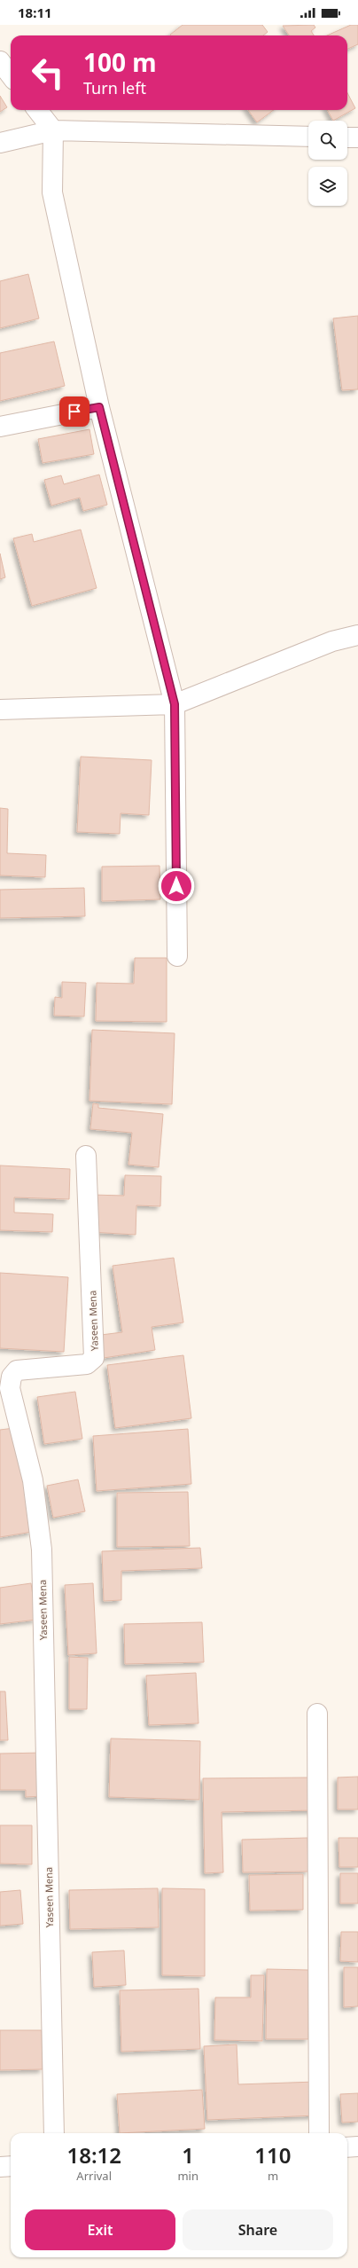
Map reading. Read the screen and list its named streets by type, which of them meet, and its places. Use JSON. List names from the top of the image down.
{
  "streets": {
    "street": ["Yaseen Mena"]
  },
  "page": {
    "status": "18:11",
    "turn": ["100 m", "Turn left"],
    "eta": [
      "18:12",
      "Arrival",
      "1",
      "min",
      "110",
      "m"
    ],
    "buttons": ["Exit", "Share"]
  }
}
